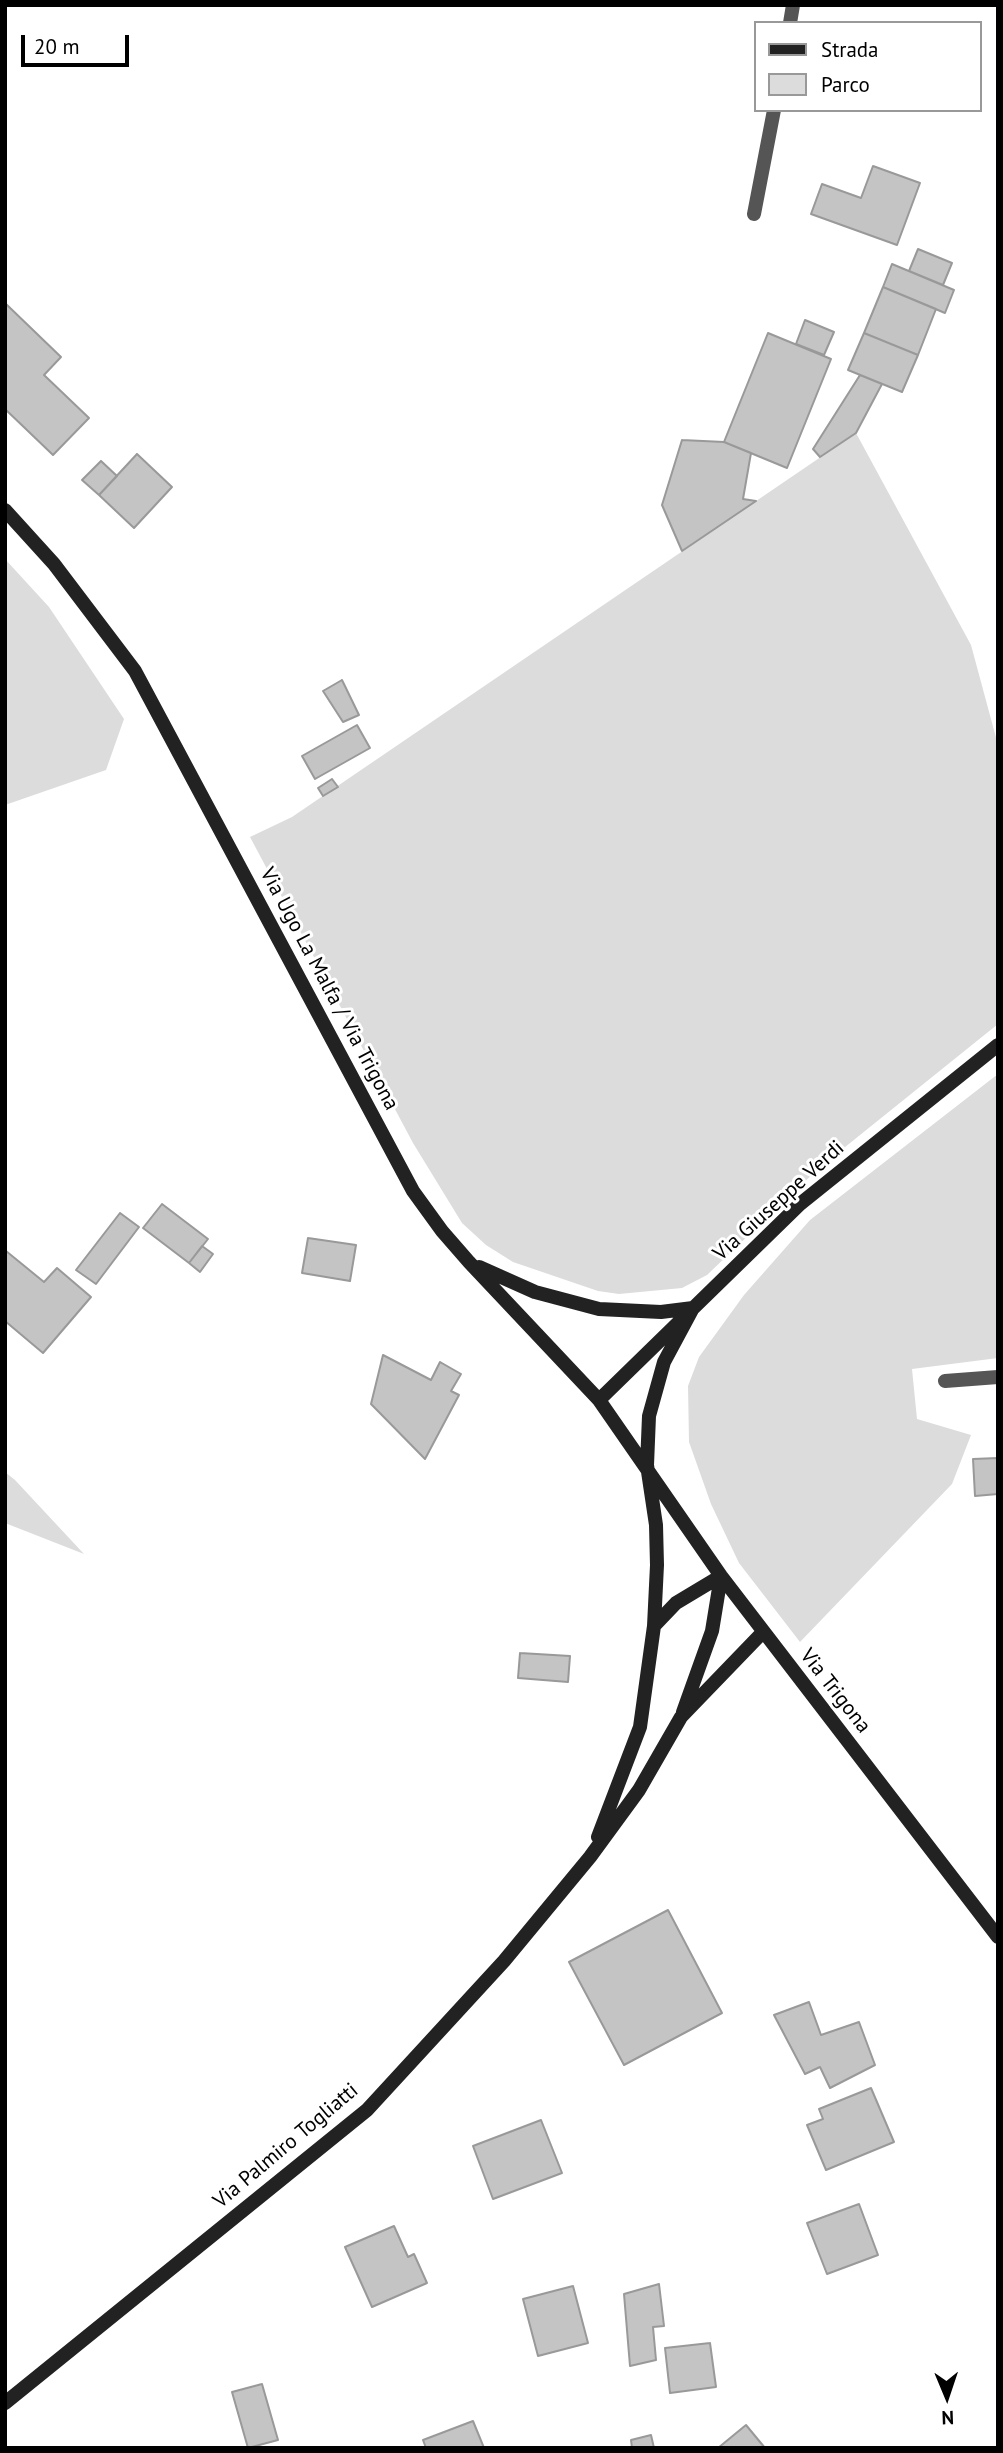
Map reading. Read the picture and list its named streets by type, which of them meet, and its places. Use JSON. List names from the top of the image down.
{
  "streets": {
    "street": [
      "Via Ugo La Malfa / Via Trigona",
      "Via Giuseppe Verdi",
      "Via Trigona",
      "Via Palmiro Togliatti"
    ]
  },
  "crossings": [
    ["Via Ugo La Malfa / Via Trigona", "Via Giuseppe Verdi"],
    ["Via Ugo La Malfa / Via Trigona", "Via Trigona"]
  ],
  "legend": ["Strada", "Parco"],
  "scale_bar": "20 m",
  "north": "bottom"
}
